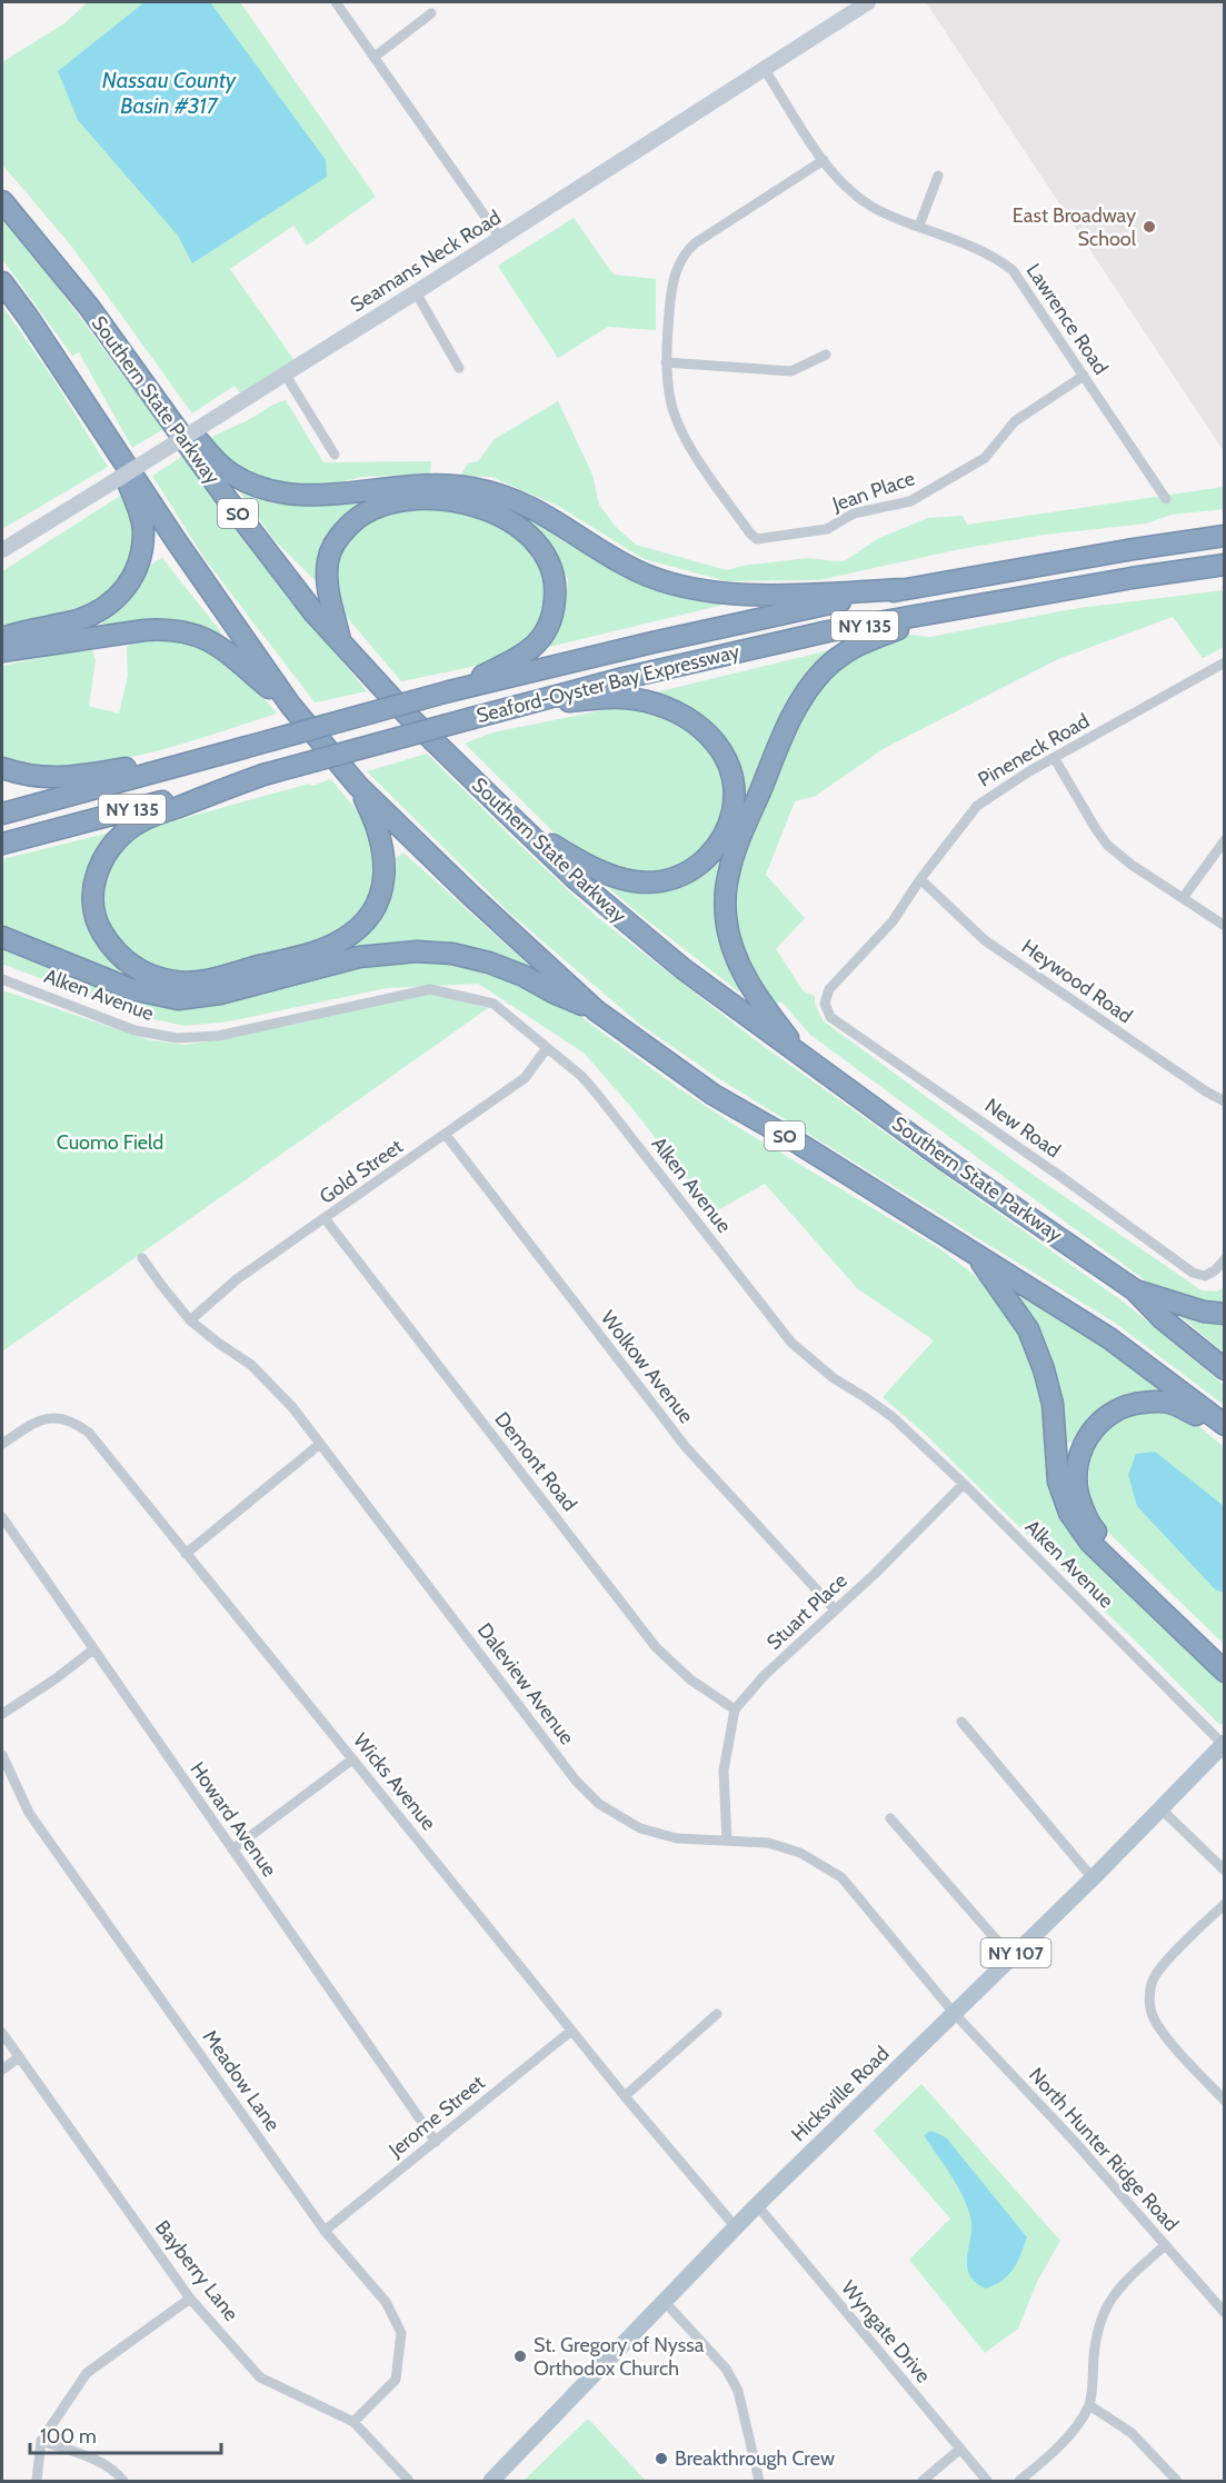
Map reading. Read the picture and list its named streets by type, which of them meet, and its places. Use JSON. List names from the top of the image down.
{
  "streets": {
    "highway": [
      "Southern State Parkway",
      "SO",
      "NY 135",
      "Seaford-Oyster Bay Expressway"
    ],
    "main road": ["Seamans Neck Road", "NY 107", "Hicksville Road"],
    "street": [
      "Lawrence Road",
      "Jean Place",
      "Pineneck Road",
      "Heywood Road",
      "Alken Avenue",
      "New Road",
      "Gold Street",
      "Wolkow Avenue",
      "Demont Road",
      "Stuart Place",
      "Daleview Avenue",
      "Wicks Avenue",
      "Howard Avenue",
      "Meadow Lane",
      "Jerome Street",
      "North Hunter Ridge Road",
      "Bayberry Lane",
      "Wyngate Drive"
    ]
  },
  "crossings": [
    ["Seamans Neck Road", "Lawrence Road"],
    ["Lawrence Road", "Jean Place"],
    ["Pineneck Road", "Heywood Road"],
    ["Pineneck Road", "New Road"],
    ["Alken Avenue", "Gold Street"],
    ["Alken Avenue", "Stuart Place"],
    ["Alken Avenue", "Hicksville Road"],
    ["Gold Street", "Wolkow Avenue"],
    ["Gold Street", "Demont Road"],
    ["Gold Street", "Daleview Avenue"],
    ["Wolkow Avenue", "Stuart Place"],
    ["Demont Road", "Stuart Place"],
    ["Stuart Place", "Daleview Avenue"],
    ["Daleview Avenue", "Hicksville Road"],
    ["Daleview Avenue", "North Hunter Ridge Road"],
    ["Wicks Avenue", "Hicksville Road"],
    ["Wicks Avenue", "Jerome Street"],
    ["Howard Avenue", "Jerome Street"],
    ["Meadow Lane", "Jerome Street"],
    ["Meadow Lane", "Bayberry Lane"],
    ["Hicksville Road", "North Hunter Ridge Road"],
    ["Hicksville Road", "Wyngate Drive"]
  ],
  "water": ["Nassau County Basin #317"],
  "parks": ["Cuomo Field"],
  "places": ["East Broadway School", "St. Gregory of Nyssa Orthodox Church", "Breakthrough Crew"],
  "scale_bar": "100 m"
}
